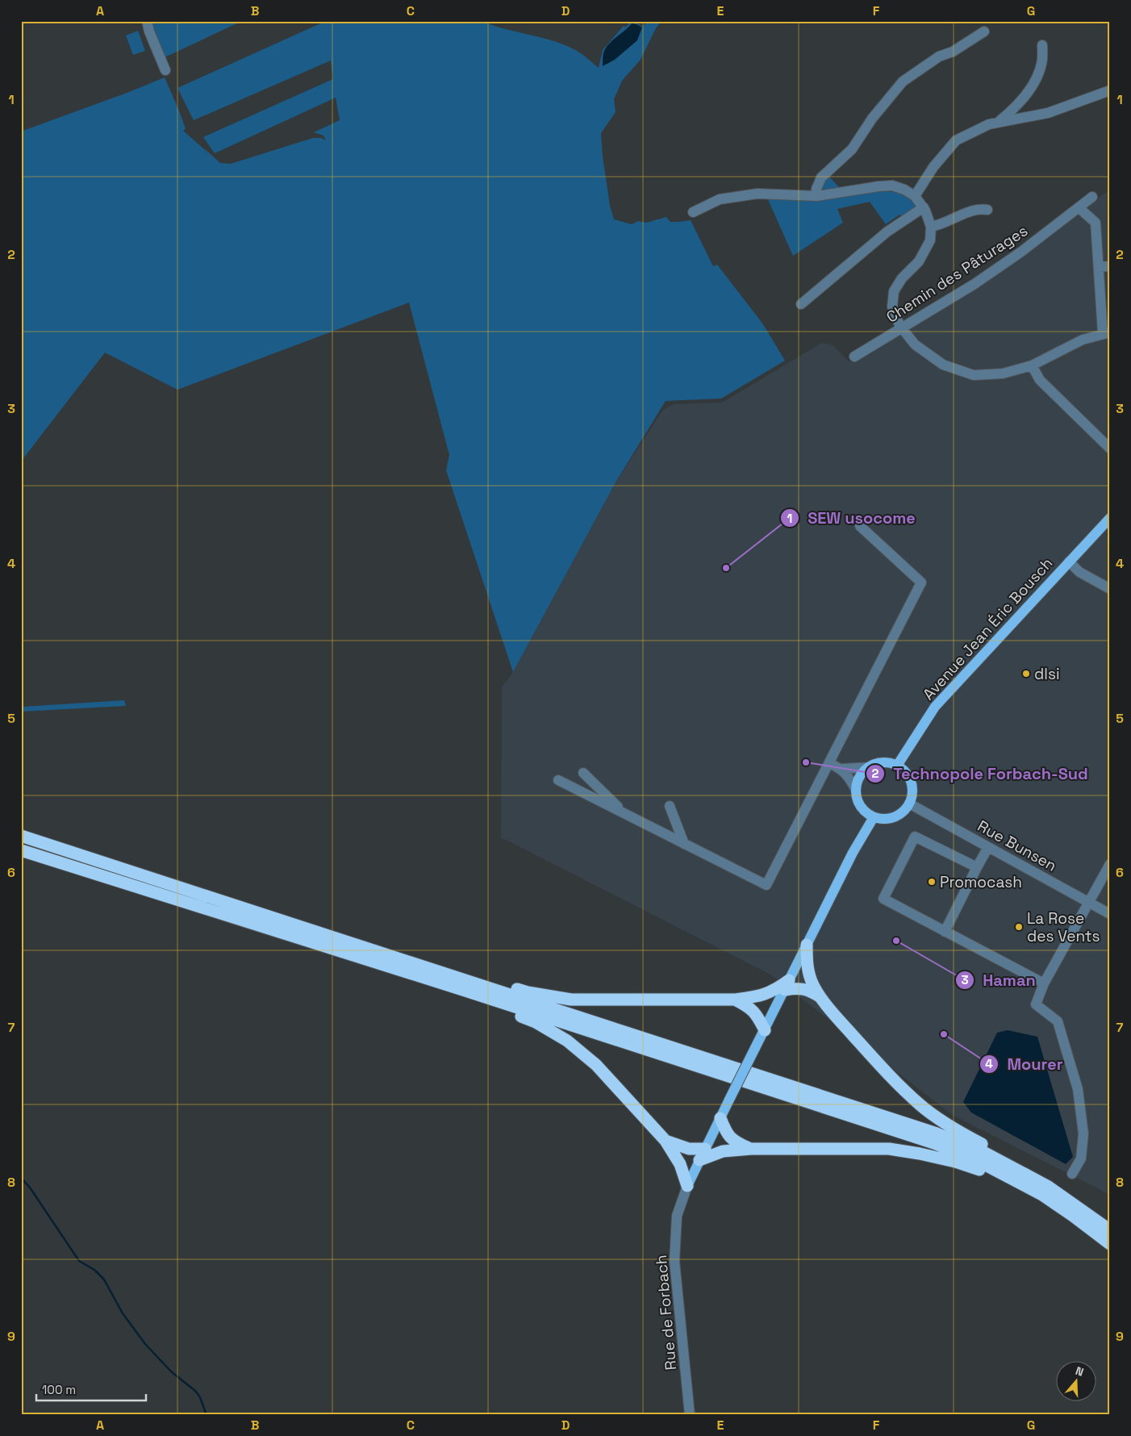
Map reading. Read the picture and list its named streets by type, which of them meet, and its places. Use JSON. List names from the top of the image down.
{
  "streets": {
    "main road": ["Avenue Jean Éric Bousch"],
    "street": ["Chemin des Pâturages", "Rue Bunsen", "Rue de Forbach"]
  },
  "crossings": [
    ["Avenue Jean Éric Bousch", "Rue Bunsen"]
  ],
  "places": [
    "SEW usocome",
    "dlsi",
    "Technopole Forbach-Sud",
    "Promocash",
    "La Rose des Vents",
    "Haman",
    "Mourer"
  ],
  "scale_bar": "100 m",
  "north": "top",
  "grid": {
    "columns": [
      "A",
      "B",
      "C",
      "D",
      "E",
      "F",
      "G"
    ],
    "rows": [
      "1",
      "2",
      "3",
      "4",
      "5",
      "6",
      "7",
      "8",
      "9"
    ]
  }
}
